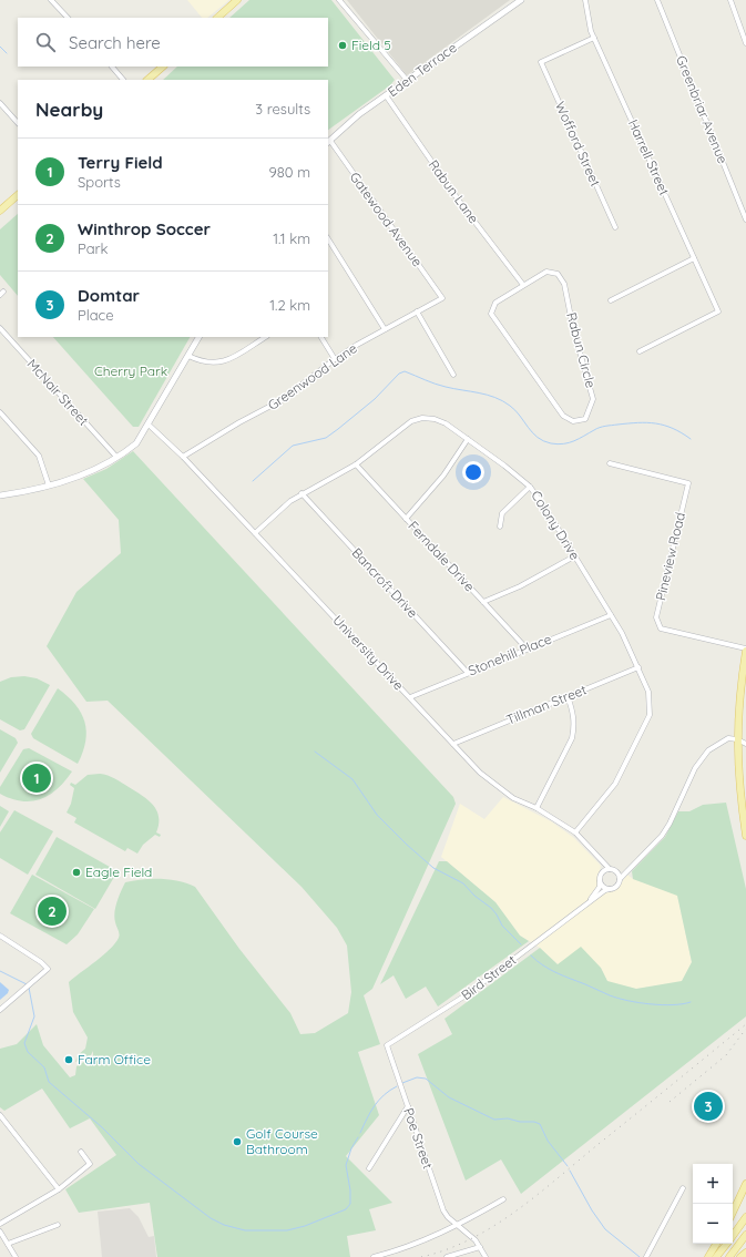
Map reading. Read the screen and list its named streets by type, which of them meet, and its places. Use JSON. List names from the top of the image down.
{
  "streets": {
    "street": [
      "Eden Terrace",
      "Greenbriar Avenue",
      "Wofford Street",
      "Harrell Street",
      "Rabun Lane",
      "Gatewood Avenue",
      "Rabun Circle",
      "Greenwood Lane",
      "McNair Street",
      "Colony Drive",
      "Ferndale Drive",
      "Pineview Road",
      "Bancroft Drive",
      "University Drive",
      "Stonehill Place",
      "Tillman Street",
      "Bird Street",
      "Poe Street"
    ]
  },
  "crossings": [
    ["Eden Terrace", "Rabun Lane"],
    ["Eden Terrace", "Gatewood Avenue"],
    ["Wofford Street", "Harrell Street"],
    ["Rabun Lane", "Rabun Circle"],
    ["Gatewood Avenue", "Greenwood Lane"],
    ["Greenwood Lane", "University Drive"],
    ["Colony Drive", "Ferndale Drive"],
    ["Colony Drive", "Bancroft Drive"],
    ["Colony Drive", "University Drive"],
    ["Colony Drive", "Stonehill Place"],
    ["Colony Drive", "Tillman Street"],
    ["Ferndale Drive", "Stonehill Place"],
    ["Bancroft Drive", "Stonehill Place"],
    ["University Drive", "Stonehill Place"],
    ["University Drive", "Tillman Street"],
    ["University Drive", "Bird Street"],
    ["Bird Street", "Poe Street"]
  ],
  "parks": ["Cherry Park"],
  "places": [
    "Field 5",
    "Eagle Field",
    "Farm Office",
    "Golf Course Bathroom"
  ],
  "page": {
    "search": "Search here",
    "heading": ["Nearby", "3 results"],
    "list": [
      {
        "mark": "1",
        "name": "Terry Field",
        "note": "Sports",
        "value": "980 m"
      },
      {
        "mark": "2",
        "name": "Winthrop Soccer",
        "note": "Park",
        "value": "1.1 km"
      },
      {
        "mark": "3",
        "name": "Domtar",
        "note": "Place",
        "value": "1.2 km"
      }
    ],
    "pins": ["1", "2", "3"],
    "map_buttons": ["+", "−"]
  }
}
